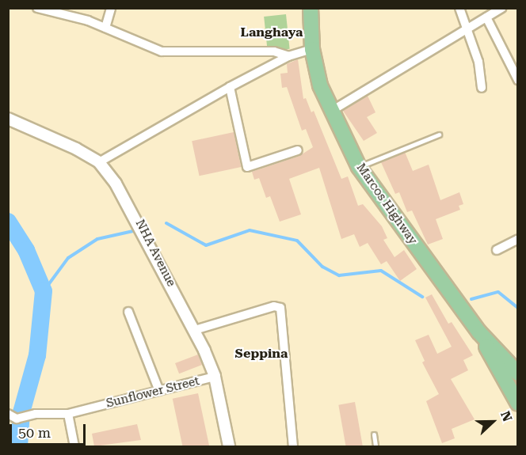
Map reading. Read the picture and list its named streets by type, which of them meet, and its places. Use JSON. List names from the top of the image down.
{
  "streets": {
    "main road": ["Marcos Highway"],
    "street": ["NHA Avenue", "Sunflower Street"]
  },
  "crossings": [
    ["NHA Avenue", "Sunflower Street"]
  ],
  "districts": ["Langhaya", "Seppina"],
  "scale_bar": "50 m",
  "north": "right"
}
